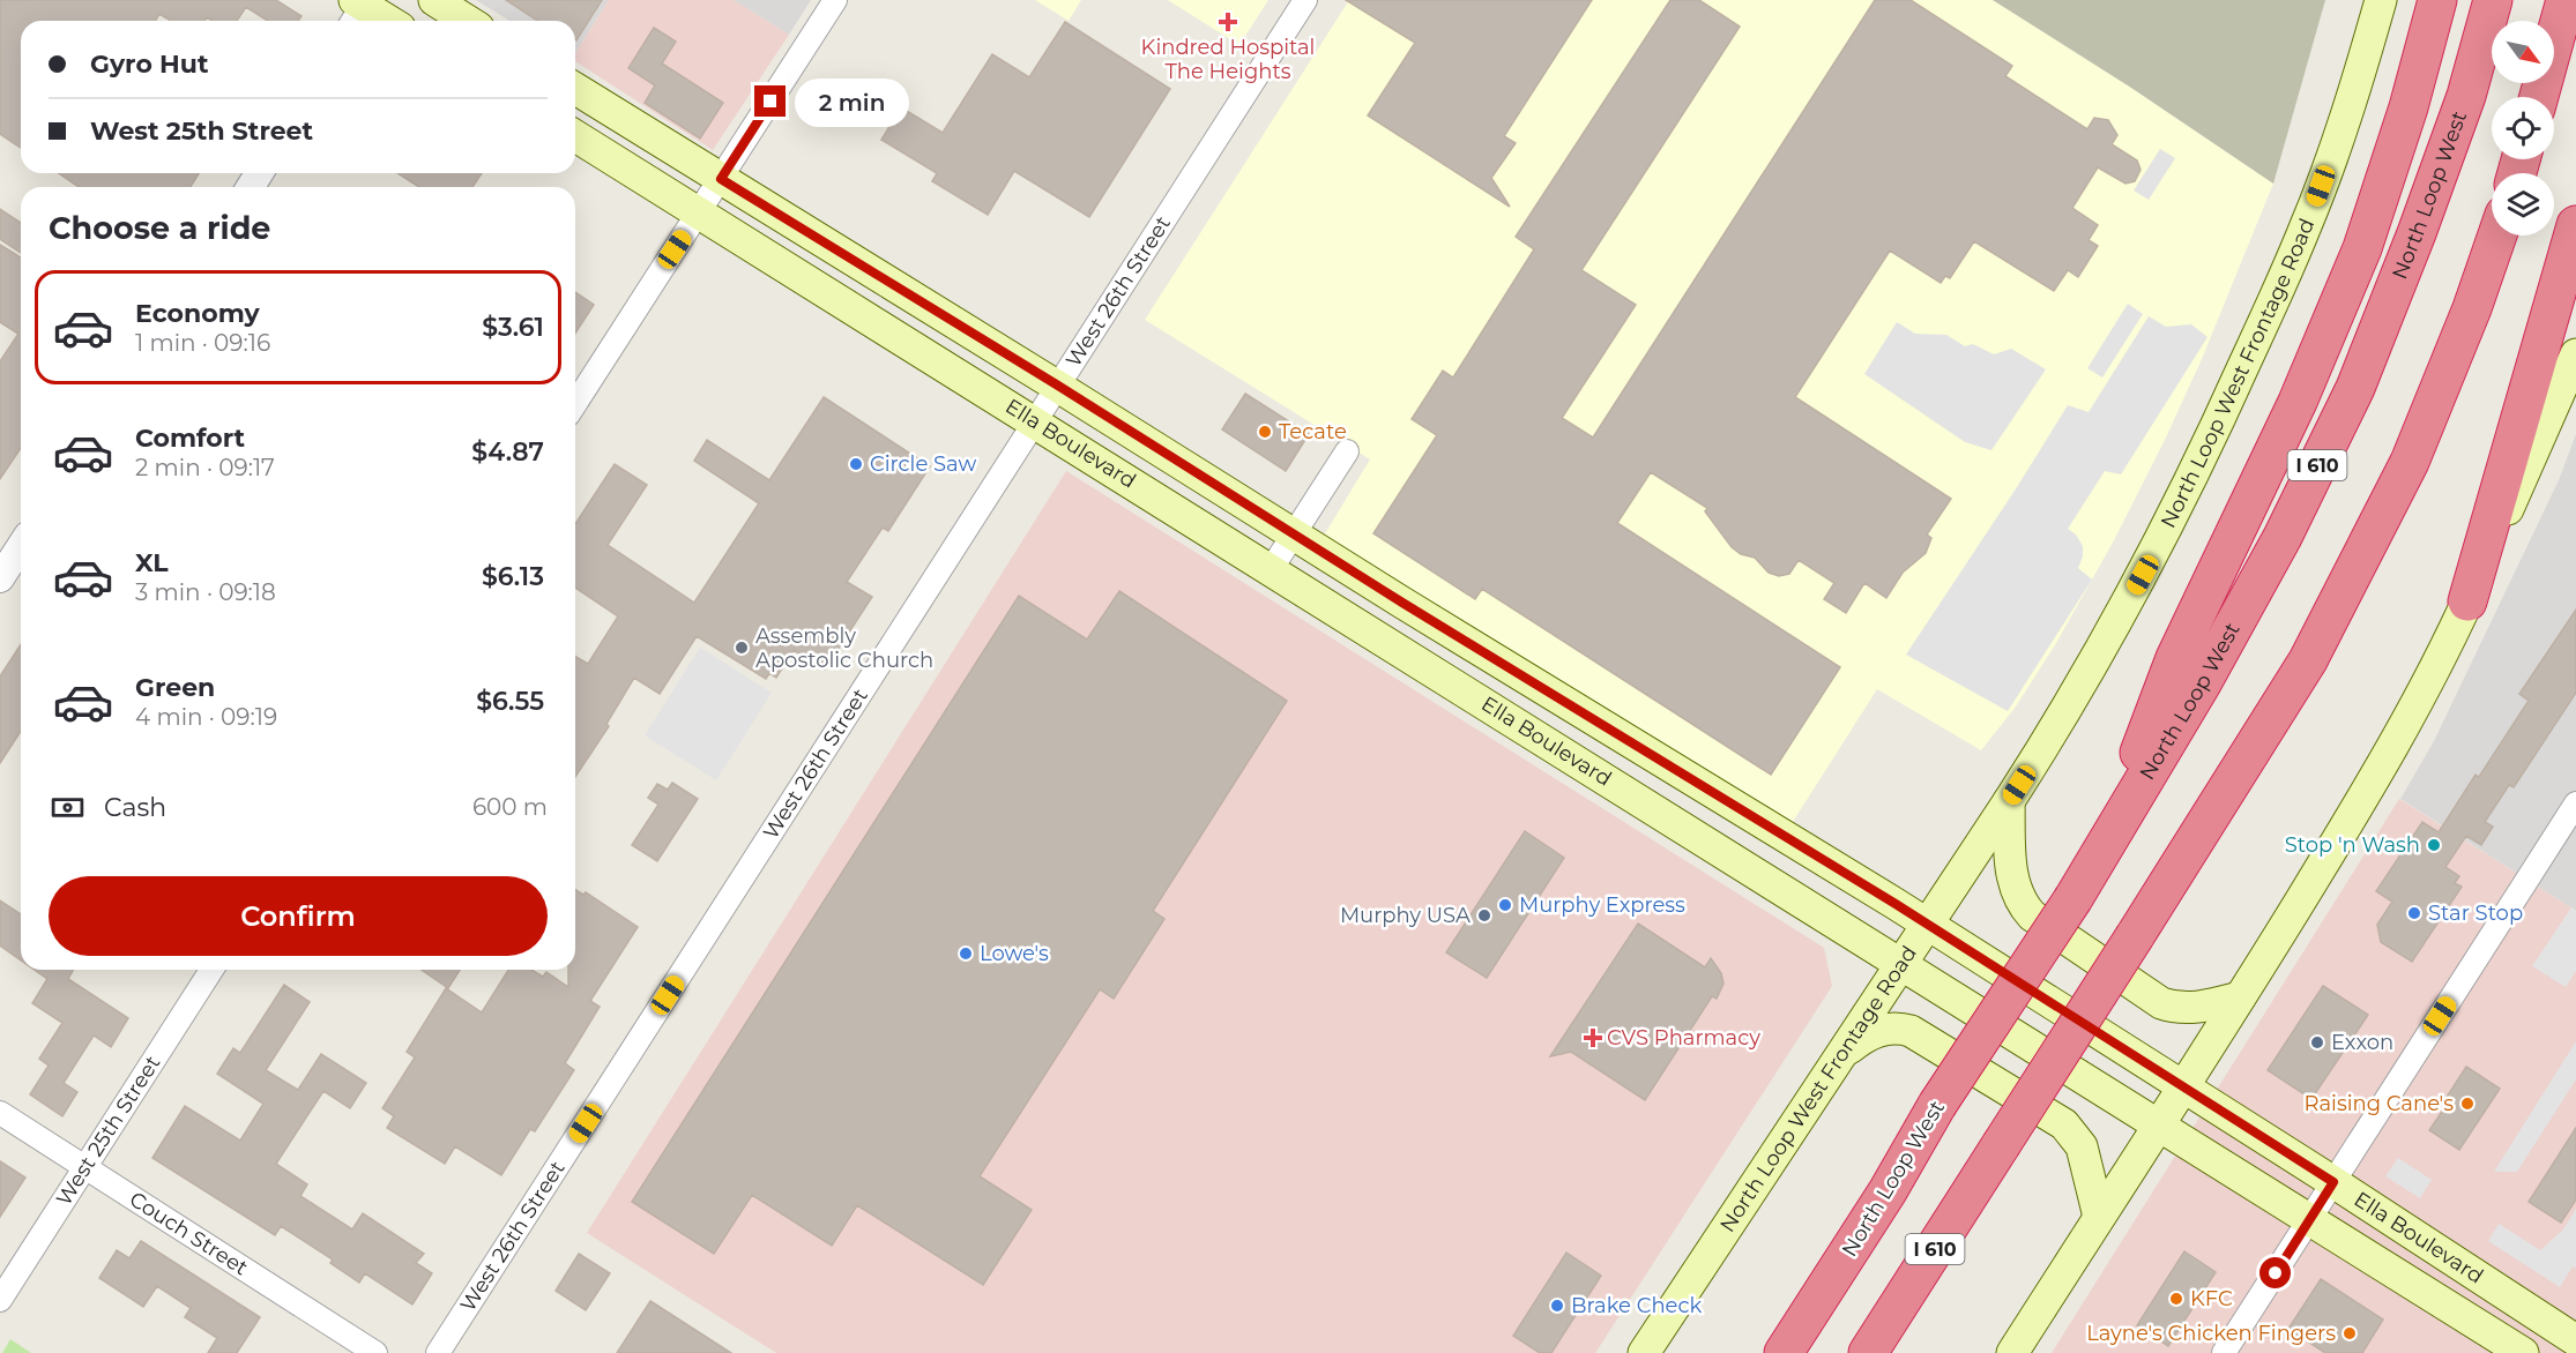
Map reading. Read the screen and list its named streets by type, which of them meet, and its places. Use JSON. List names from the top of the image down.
{
  "streets": {
    "highway": ["North Loop West", "I 610"],
    "main road": ["North Loop West Frontage Road", "Ella Boulevard"],
    "street": ["West 26th Street", "West 25th Street", "Couch Street"]
  },
  "crossings": [
    ["West 26th Street", "Ella Boulevard"],
    ["North Loop West Frontage Road", "Ella Boulevard"],
    ["West 25th Street", "Couch Street"]
  ],
  "places": {
    "health": ["Kindred Hospital The Heights", "CVS Pharmacy"],
    "other": [
      "Tecate",
      "Circle Saw",
      "Assembly Apostolic Church",
      "Stop 'n Wash",
      "Murphy Express",
      "Star Stop",
      "Murphy USA",
      "Lowe's",
      "Exxon",
      "Raising Cane's",
      "KFC",
      "Brake Check",
      "Layne's Chicken Fingers"
    ]
  },
  "north": "bottom right",
  "page": {
    "banner": ["Gyro Hut", "West 25th Street"],
    "bubble": "2 min",
    "heading": "Choose a ride",
    "list": [
      {
        "name": "Economy",
        "note": "1 min · 09:16",
        "value": "$3.61"
      },
      {
        "name": "Comfort",
        "note": "2 min · 09:17",
        "value": "$4.87"
      },
      {
        "name": "XL",
        "note": "3 min · 09:18",
        "value": "$6.13"
      },
      {
        "name": "Green",
        "note": "4 min · 09:19",
        "value": "$6.55"
      }
    ],
    "pay": ["Cash", "600 m"],
    "buttons": "Confirm"
  }
}
